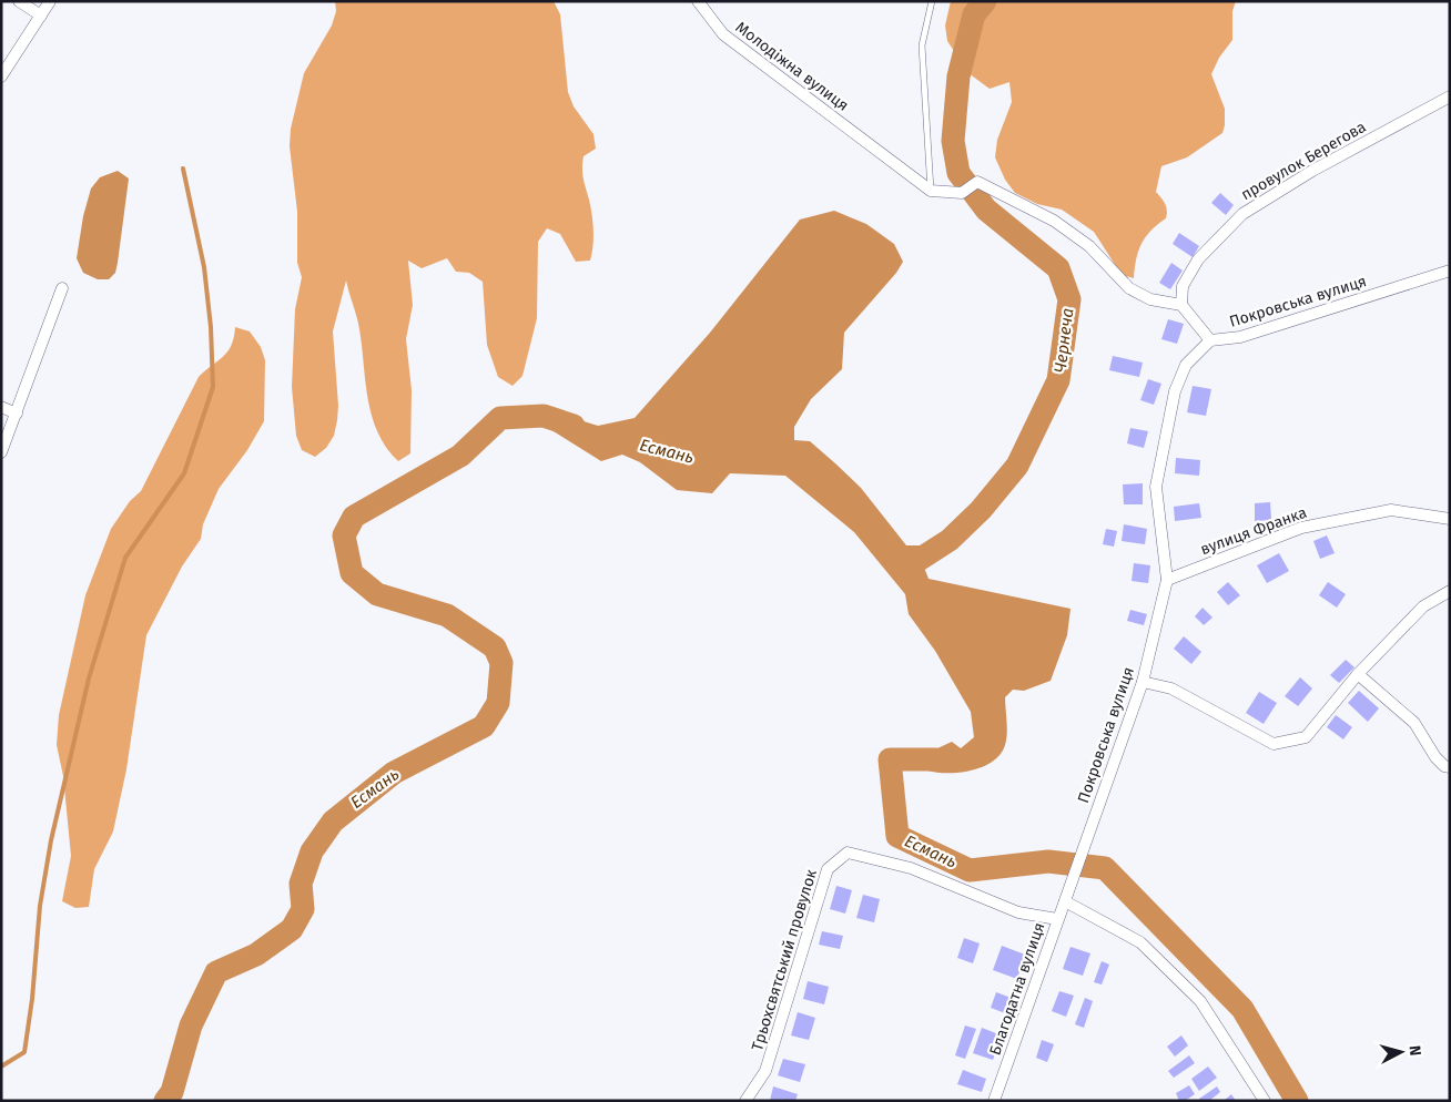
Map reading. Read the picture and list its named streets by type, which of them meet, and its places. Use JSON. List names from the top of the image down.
{
  "streets": {
    "street": [
      "Молодіжна вулиця",
      "провулок Берегова",
      "Покровська вулиця",
      "вулиця Франка",
      "Трьохсвятський провулок",
      "Благодатна вулиця"
    ]
  },
  "crossings": [
    ["Покровська вулиця", "вулиця Франка"],
    ["Покровська вулиця", "Благодатна вулиця"],
    ["Трьохсвятський провулок", "Благодатна вулиця"]
  ],
  "water": ["Чернеча", "Есмань"],
  "north": "right"
}
